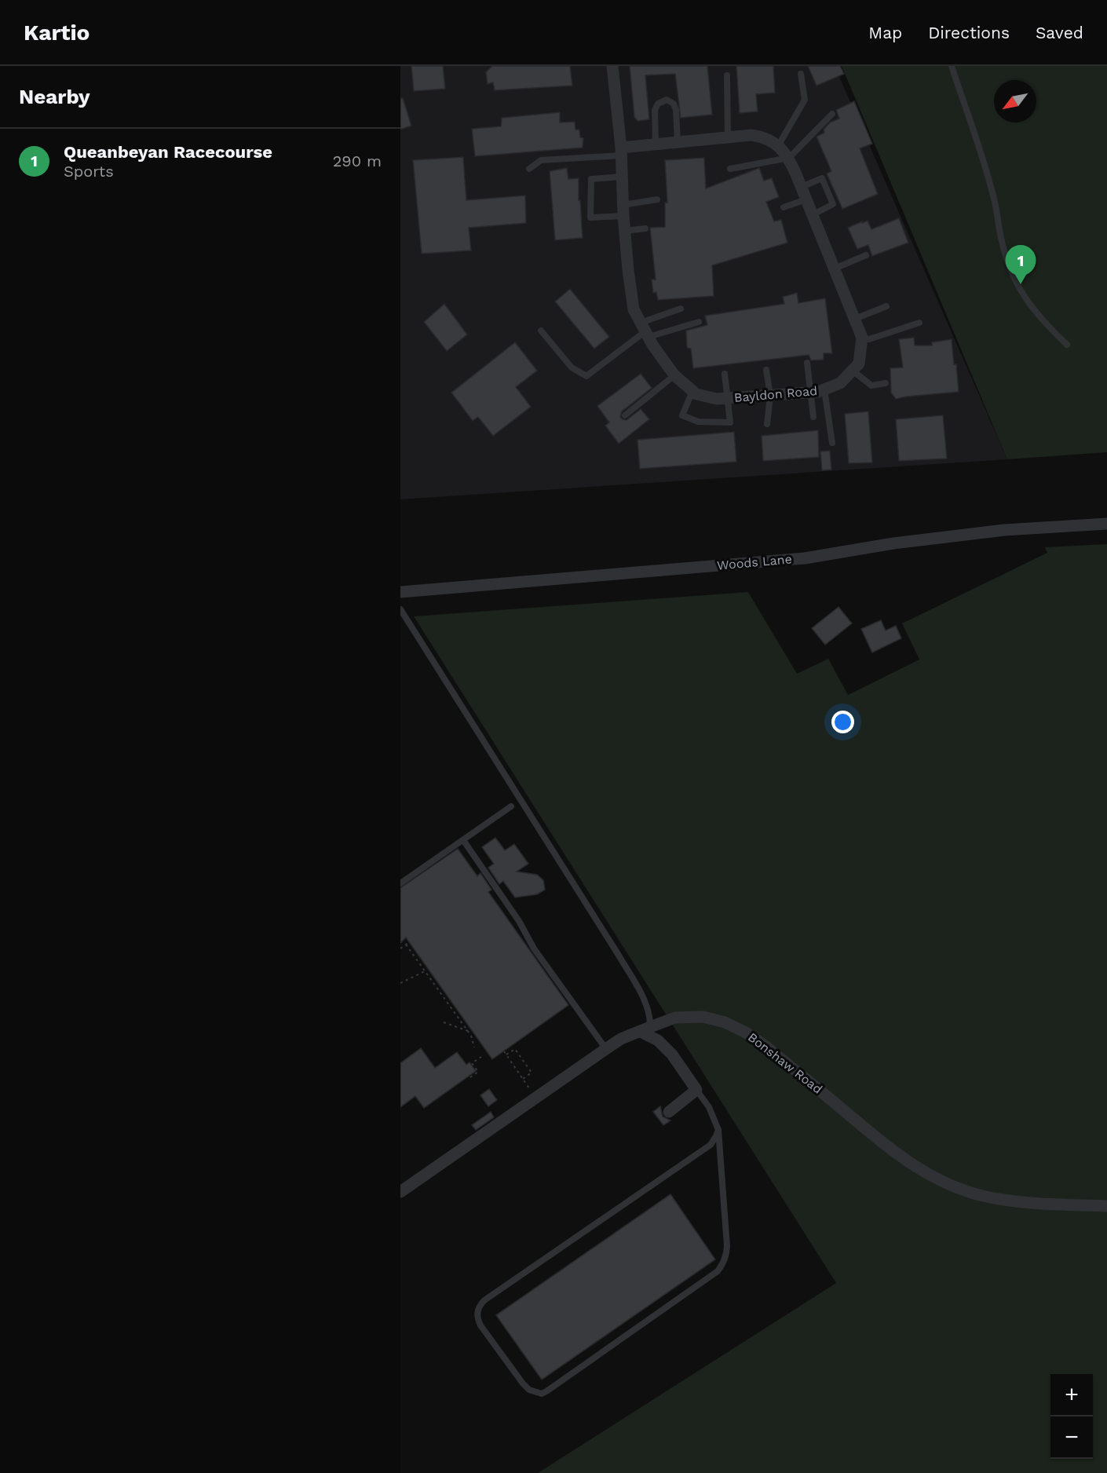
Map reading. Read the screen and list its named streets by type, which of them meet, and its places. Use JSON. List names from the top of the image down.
{
  "streets": {
    "street": ["Bayldon Road", "Woods Lane", "Bonshaw Road"]
  },
  "north": "bottom left",
  "page": {
    "header": "Kartio",
    "nav": ["Map", "Directions", "Saved"],
    "heading": "Nearby",
    "list": [
      {
        "mark": "1",
        "name": "Queanbeyan Racecourse",
        "note": "Sports",
        "value": "290 m"
      }
    ],
    "pins": "1",
    "map_buttons": ["+", "−"]
  }
}
